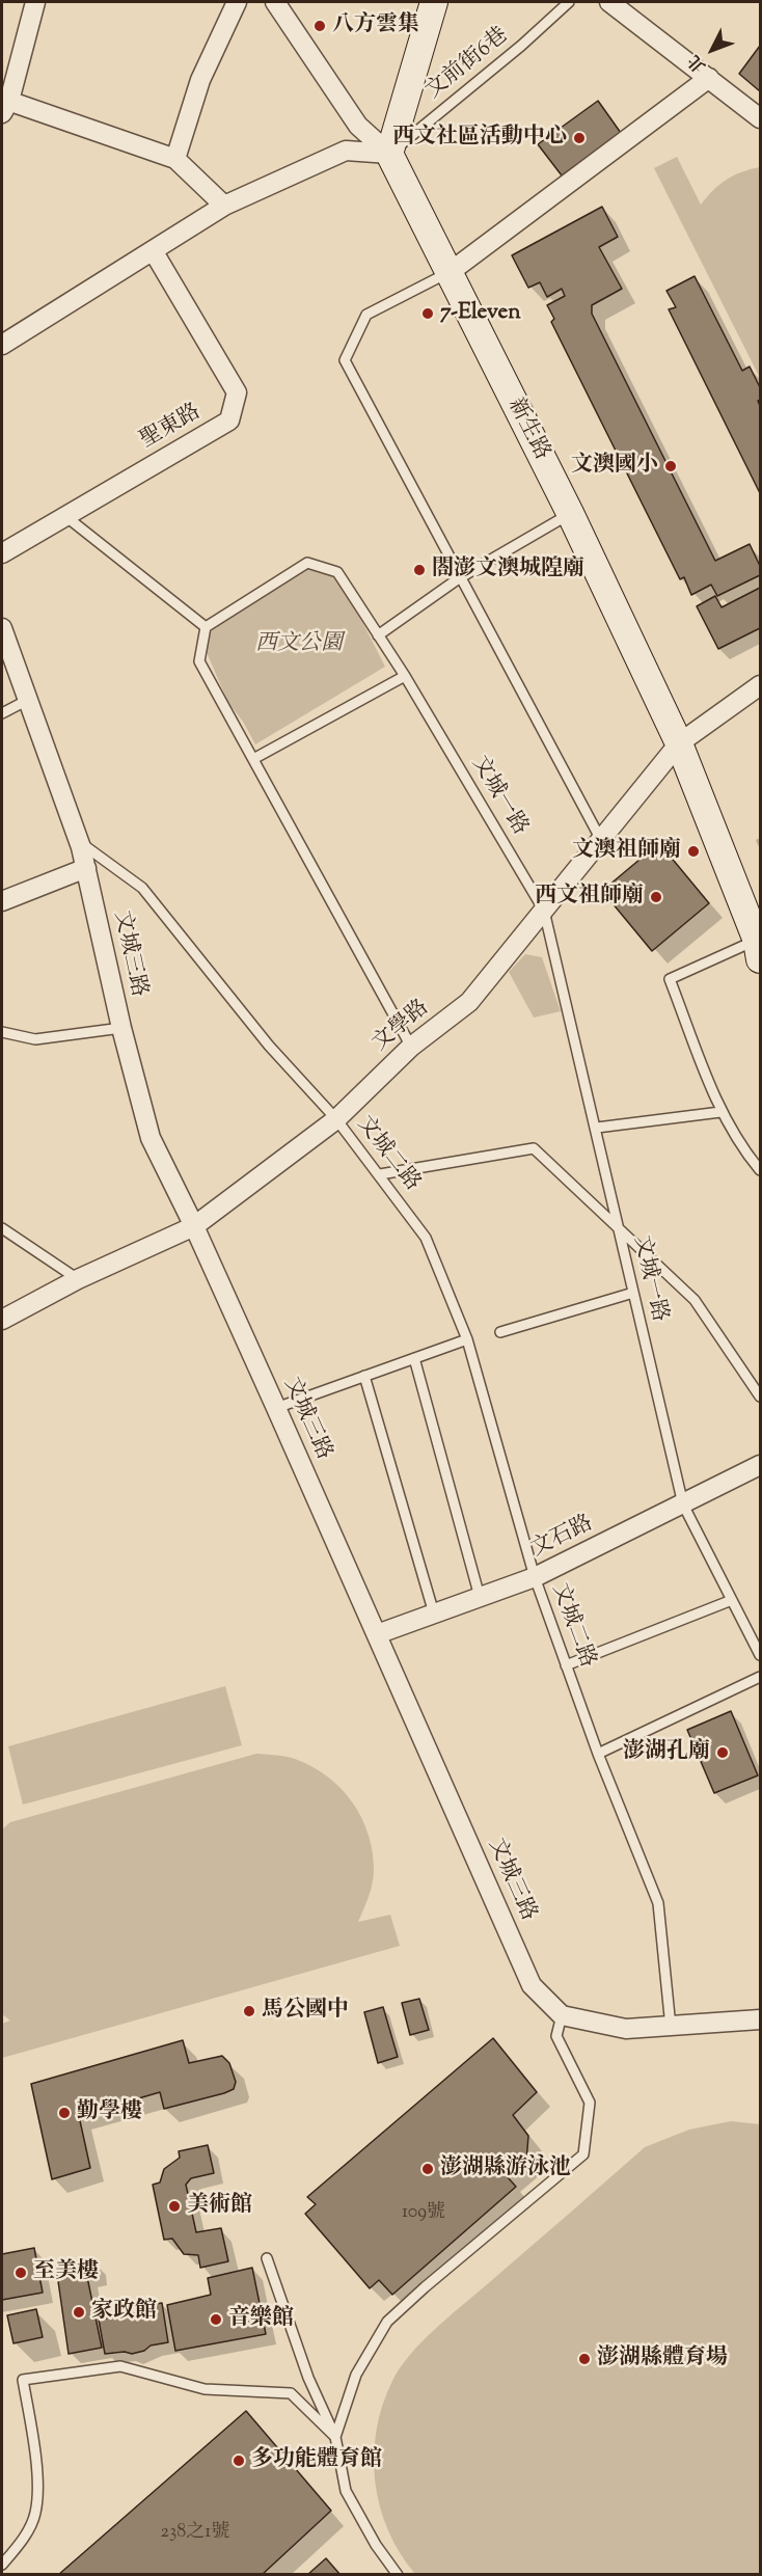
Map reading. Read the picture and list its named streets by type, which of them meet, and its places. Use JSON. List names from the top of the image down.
{
  "streets": {
    "main road": ["新生路"],
    "street": [
      "聖東路",
      "文城三路",
      "文學路",
      "文石路"
    ],
    "lane": ["文前街6巷", "文城一路", "文城二路"]
  },
  "crossings": [
    ["文前街6巷", "新生路"],
    ["新生路", "文學路"],
    ["文城一路", "文學路"],
    ["文城一路", "文石路"],
    ["文城三路", "文學路"],
    ["文城三路", "文城二路"],
    ["文城三路", "文石路"],
    ["文學路", "文城二路"],
    ["文城二路", "文石路"]
  ],
  "parks": ["西文公園"],
  "places": [
    "八方雲集",
    "西文社區活動中心",
    "7-Eleven",
    "文澳國小",
    "閤澎文澳城隍廟",
    "文澳祖師廟",
    "西文祖師廟",
    "澎湖孔廟",
    "馬公國中",
    "勤學樓",
    "澎湖縣游泳池",
    "美術館",
    "至美樓",
    "家政館",
    "音樂館",
    "澎湖縣體育場",
    "多功能體育館"
  ],
  "house_numbers": ["109號", "238之1號"],
  "north": "bottom left"
}
